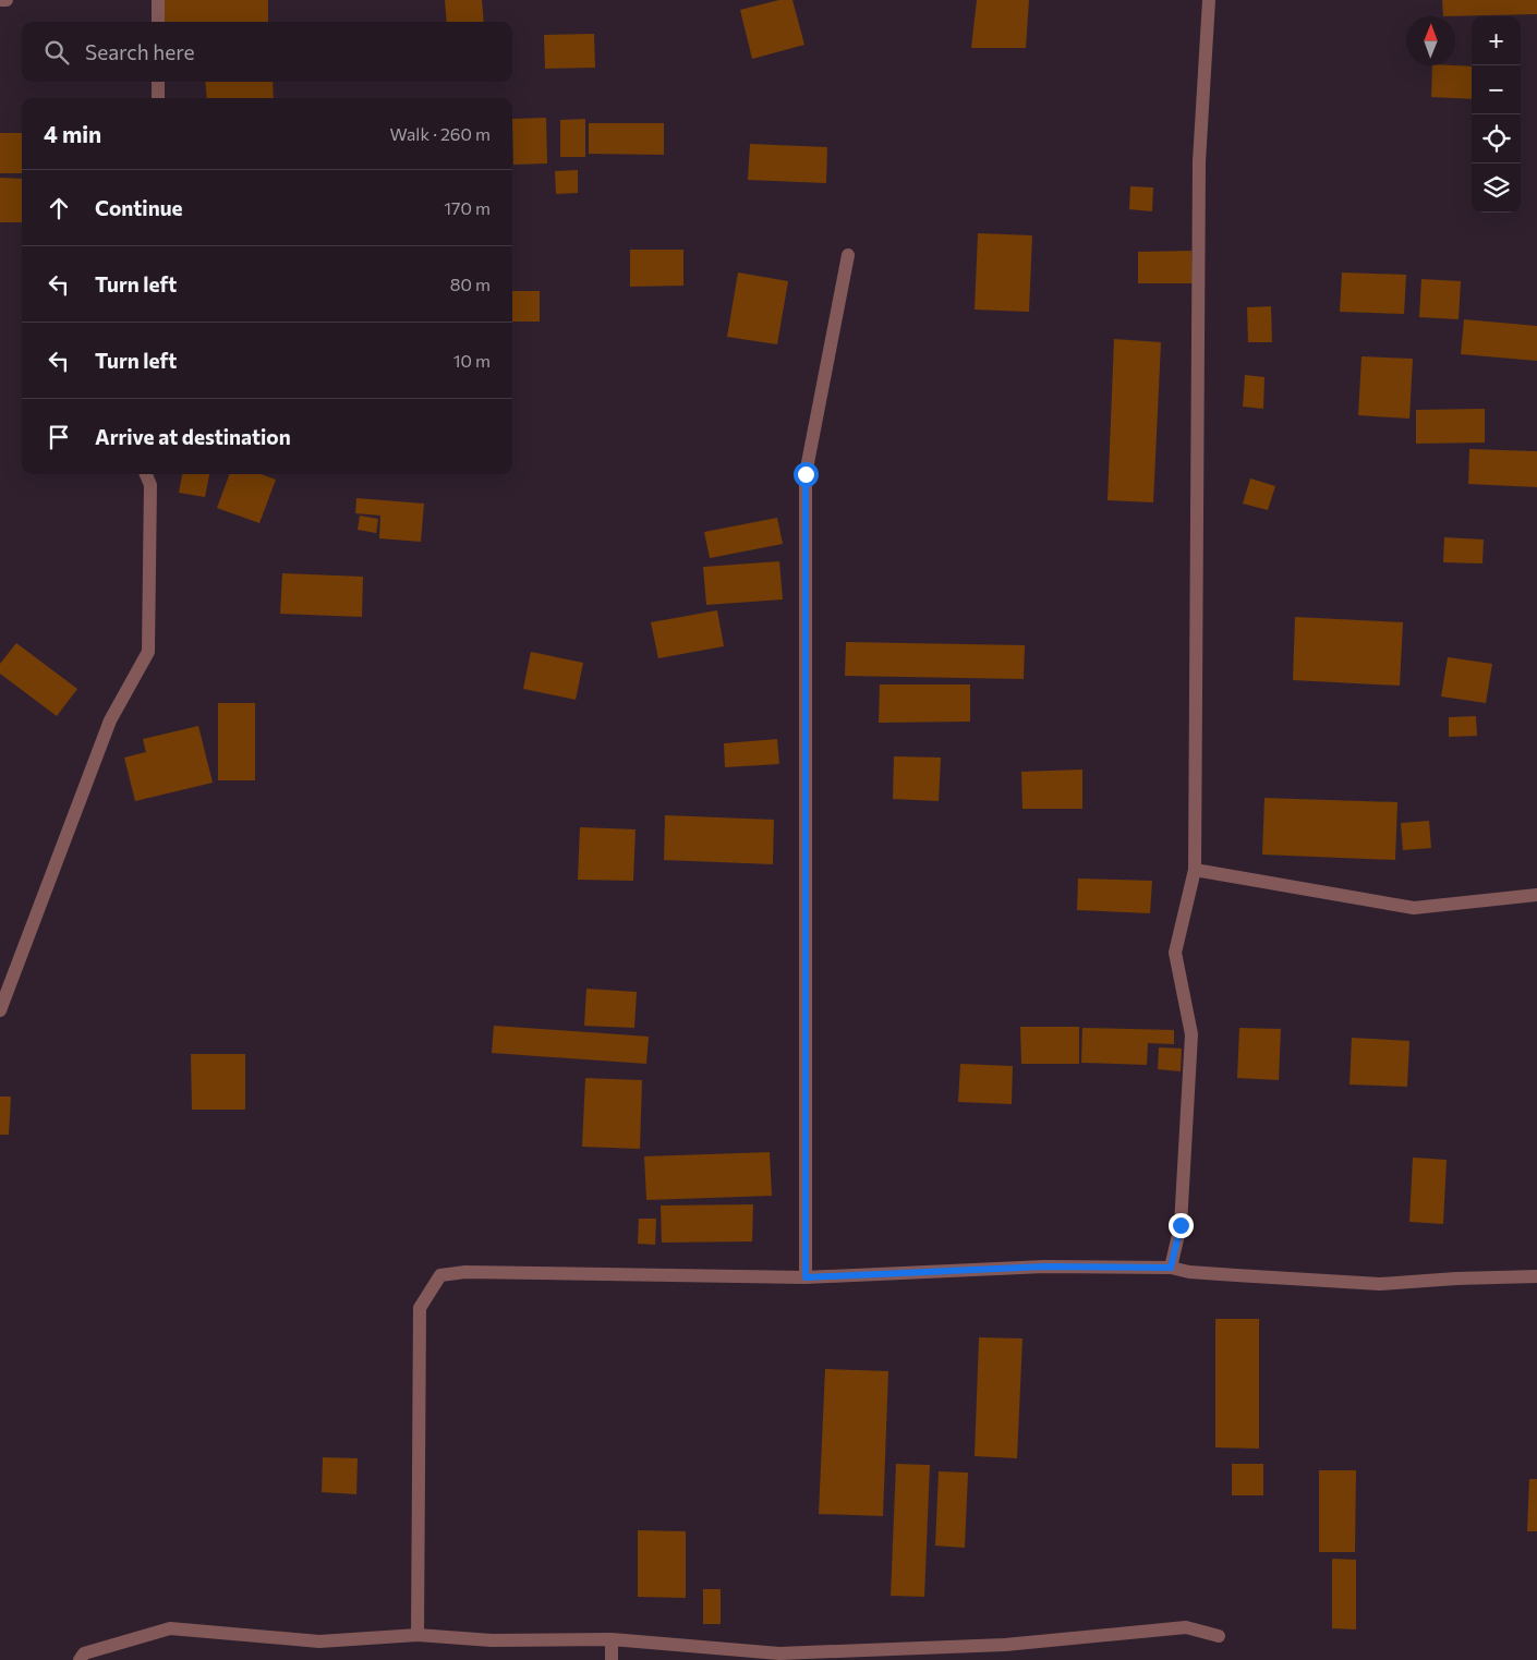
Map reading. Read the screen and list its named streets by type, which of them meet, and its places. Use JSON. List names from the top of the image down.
{
  "north": "top",
  "page": {
    "map_buttons": ["+", "−"],
    "search": "Search here",
    "heading": ["4 min", "Walk · 260 m"],
    "list": [
      ["Continue", "170 m"],
      ["Turn left", "80 m"],
      ["Turn left", "10 m"],
      "Arrive at destination"
    ]
  }
}
